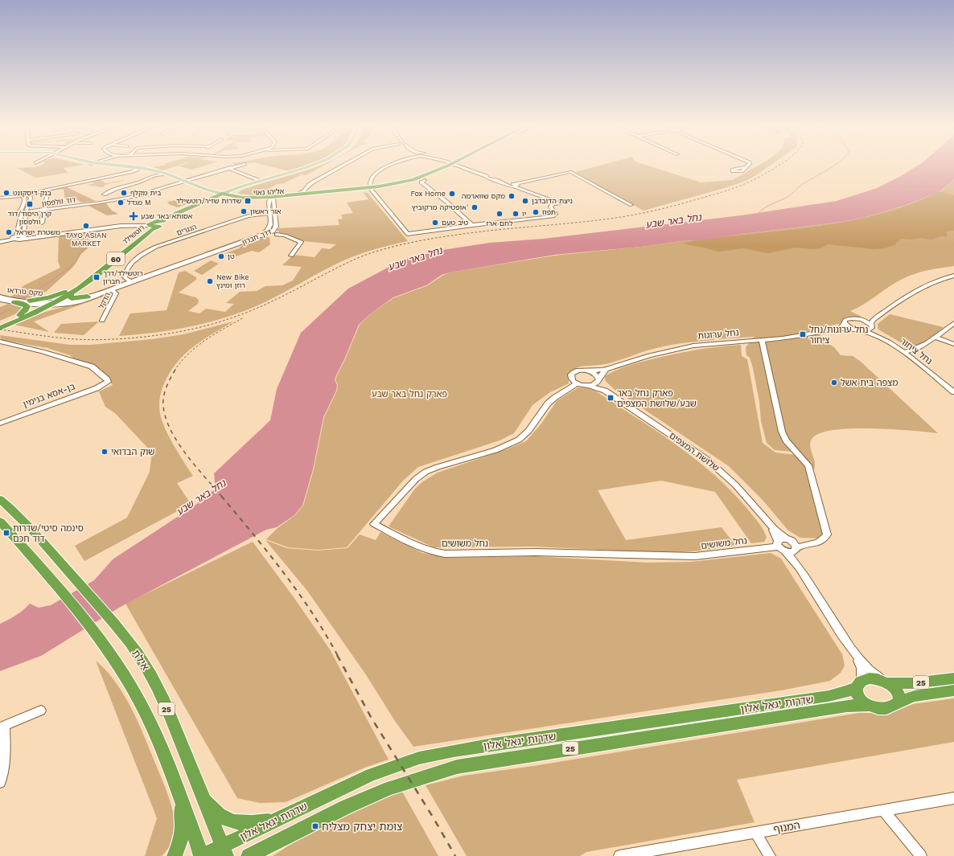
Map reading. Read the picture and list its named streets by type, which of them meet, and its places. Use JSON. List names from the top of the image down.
{
  "streets": {
    "highway": [
      "אליהו נאוי",
      "רוטשילד",
      "דרך חברון",
      "60",
      "אילת",
      "25",
      "שדרות יגאל אלון"
    ],
    "street": [
      "דוד וולפסון",
      "הנגרים",
      "מקס נורדאו",
      "הדקל",
      "נחל ערוגות",
      "נחל ציחור",
      "בן-אסא בנימין",
      "שלושת המצפים",
      "נחל משושים",
      "המנוף"
    ]
  },
  "crossings": [
    ["אליהו נאוי", "דרך חברון"],
    ["אליהו נאוי", "60"],
    ["הנגרים", "דרך חברון"],
    ["רוטשילד", "דרך חברון"],
    ["רוטשילד", "60"],
    ["דרך חברון", "מקס נורדאו"],
    ["דרך חברון", "הדקל"],
    ["נחל ערוגות", "נחל ציחור"],
    ["נחל ערוגות", "שלושת המצפים"],
    ["נחל ערוגות", "נחל משושים"],
    ["שלושת המצפים", "נחל משושים"],
    ["אילת", "שדרות יגאל אלון"],
    ["25", "שדרות יגאל אלון"]
  ],
  "water": ["נחל באר שבע"],
  "parks": ["פארק נחל באר שבע"],
  "places": {
    "other": [
      "בנק דיסקונט",
      "בית מקלף",
      "Fox Home",
      "מקס שווארמה",
      "ניצת הדובדבן",
      "מגדל M",
      "אופטיקה מרקוביץ'",
      "אור ראשון",
      "תפוז",
      "לחם ארז",
      "יו",
      "טיב טעם",
      "TAYO ASIAN MARKET",
      "משטרת ישראל",
      "טן",
      "New Bike רוזן ומינץ",
      "מצפה בית אשל",
      "שוק הבדואי"
    ],
    "transit": [
      "שדרות שז״ר/רוטשילד",
      "קרן היסוד/דוד וולפסון",
      "רוטשילד/דרך חברון",
      "נחל ערוגות/נחל ציחור",
      "פארק נחל באר שבע/שלושת המצפים",
      "סינמה סיטי/שדרות דוד חכם",
      "צומת יצחק מצליח"
    ],
    "health": ["אסותא באר שבע"]
  }
}
